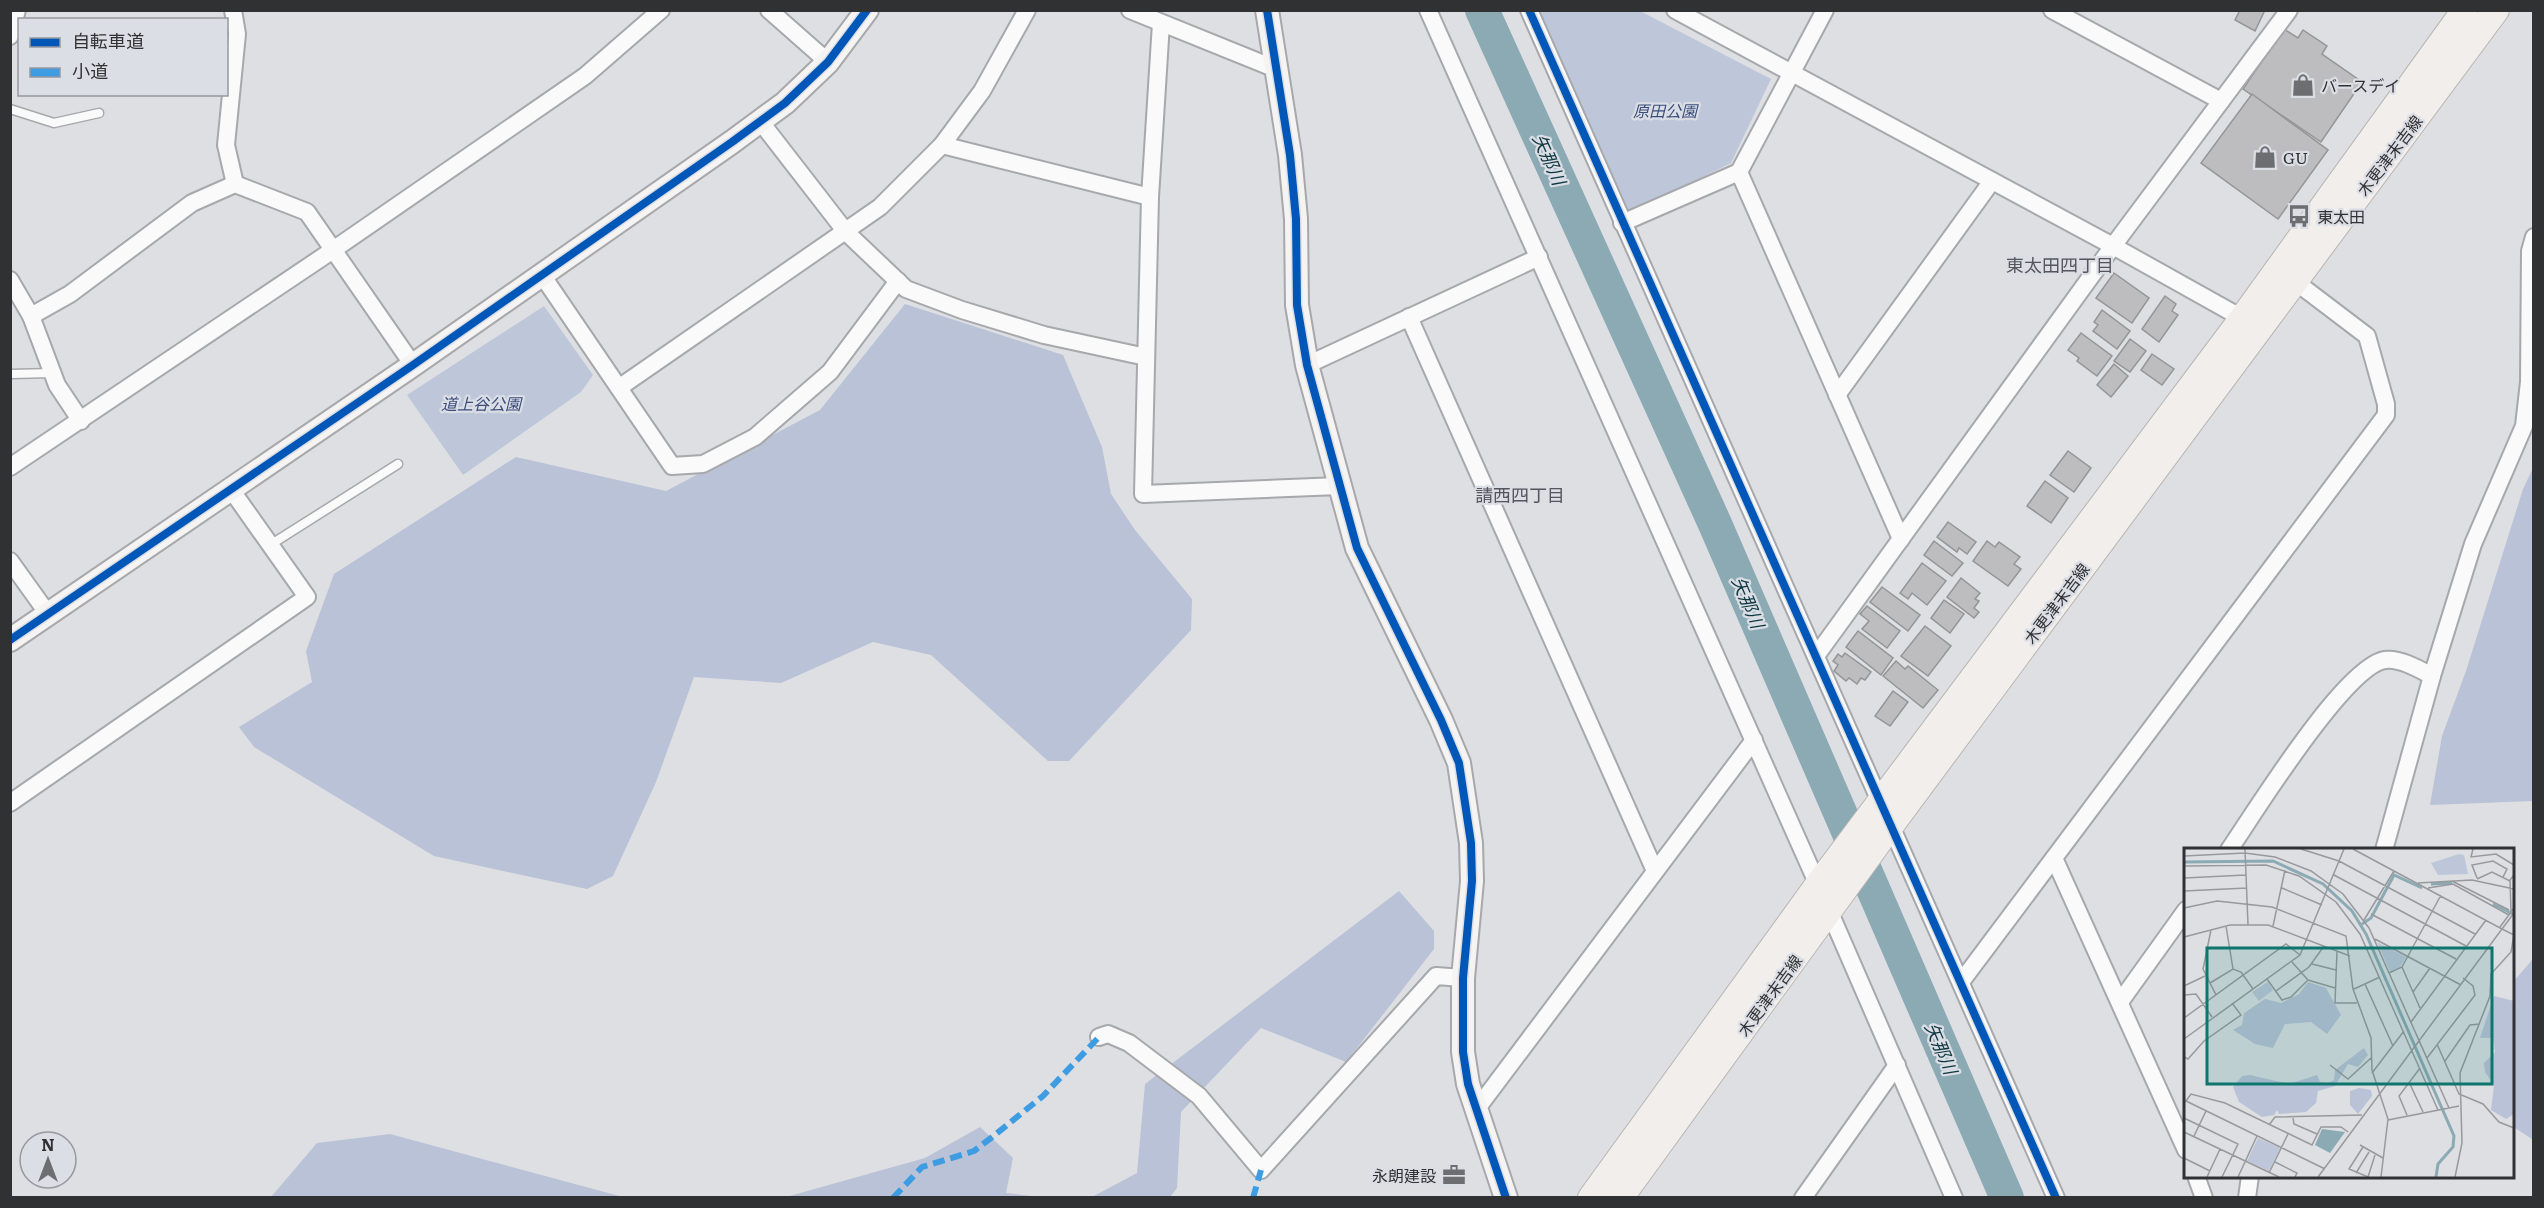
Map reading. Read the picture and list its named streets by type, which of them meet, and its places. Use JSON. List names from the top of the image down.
{
  "streets": {
    "main road": ["木更津末吉線"]
  },
  "districts": ["東太田四丁目", "請西四丁目"],
  "water": ["矢那川"],
  "parks": ["原田公園", "道上谷公園"],
  "places": {
    "shop": ["バースデイ", "GU"],
    "bus stop": ["東太田"],
    "office": ["永朗建設"]
  },
  "legend": ["自転車道", "小道"],
  "north": "top"
}
